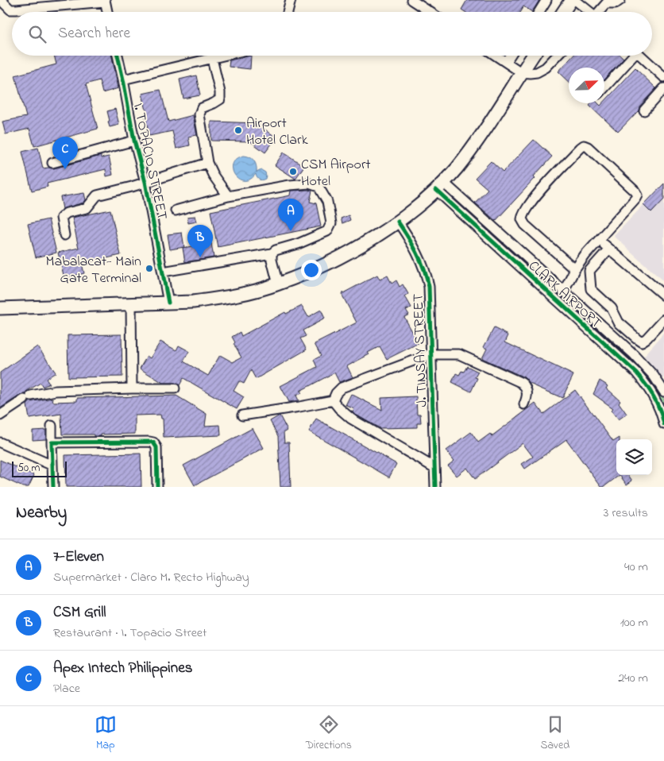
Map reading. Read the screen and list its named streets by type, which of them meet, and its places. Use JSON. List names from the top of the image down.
{
  "streets": {
    "street": ["I. TOPACIO STREET", "CLARK AIRPORT", "J. TINSAY STREET"]
  },
  "places": ["Airport Hotel Clark", "CSM Airport Hotel", "Mabalacat- Main Gate Terminal"],
  "scale_bar": "50 m",
  "north": "top right",
  "page": {
    "search": "Search here",
    "pins": ["C", "A", "B"],
    "scale": "50 m",
    "heading": ["Nearby", "3 results"],
    "list": [
      {
        "mark": "A",
        "name": "7-Eleven",
        "note": "Supermarket · Claro M. Recto Highway",
        "value": "40 m"
      },
      {
        "mark": "B",
        "name": "CSM Grill",
        "note": "Restaurant · I. Topacio Street",
        "value": "100 m"
      },
      {
        "mark": "C",
        "name": "Apex Intech Philippines",
        "note": "Place",
        "value": "240 m"
      }
    ],
    "nav": ["Map", "Directions", "Saved"]
  }
}
